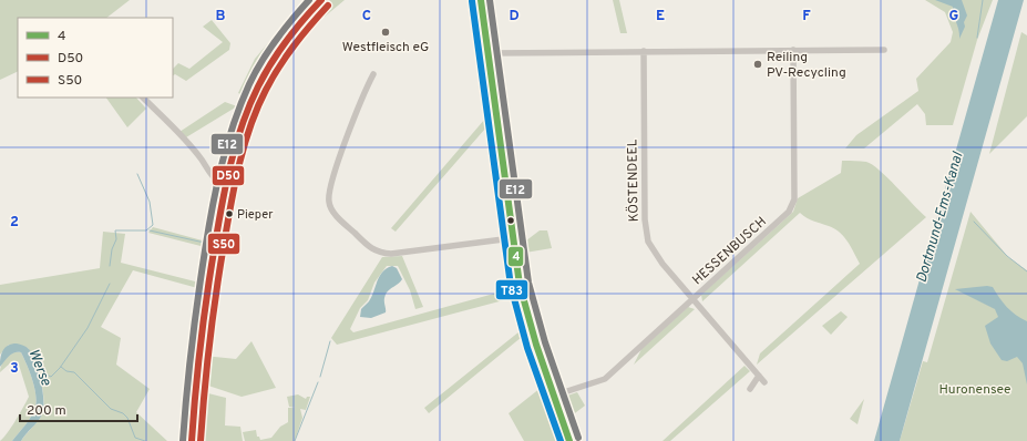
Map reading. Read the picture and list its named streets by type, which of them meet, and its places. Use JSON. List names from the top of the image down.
{
  "streets": {
    "street": ["KÖSTENDEEL", "HESSENBUSCH"]
  },
  "crossings": [
    ["KÖSTENDEEL", "HESSENBUSCH"]
  ],
  "water": ["Dortmund-Ems-Kanal", "Werse"],
  "parks": ["Huronensee"],
  "places": ["Westfleisch eG", "Reiling PV-Recycling", "Pieper"],
  "lines": [
    "transit line 4",
    "transit line D50",
    "transit line E12",
    "transit line T83",
    "transit line S50"
  ],
  "legend": ["4", "D50", "S50"],
  "scale_bar": "200 m",
  "grid": {
    "columns": [
      "B",
      "C",
      "D",
      "E",
      "F",
      "G"
    ],
    "rows": ["2", "3"]
  }
}
